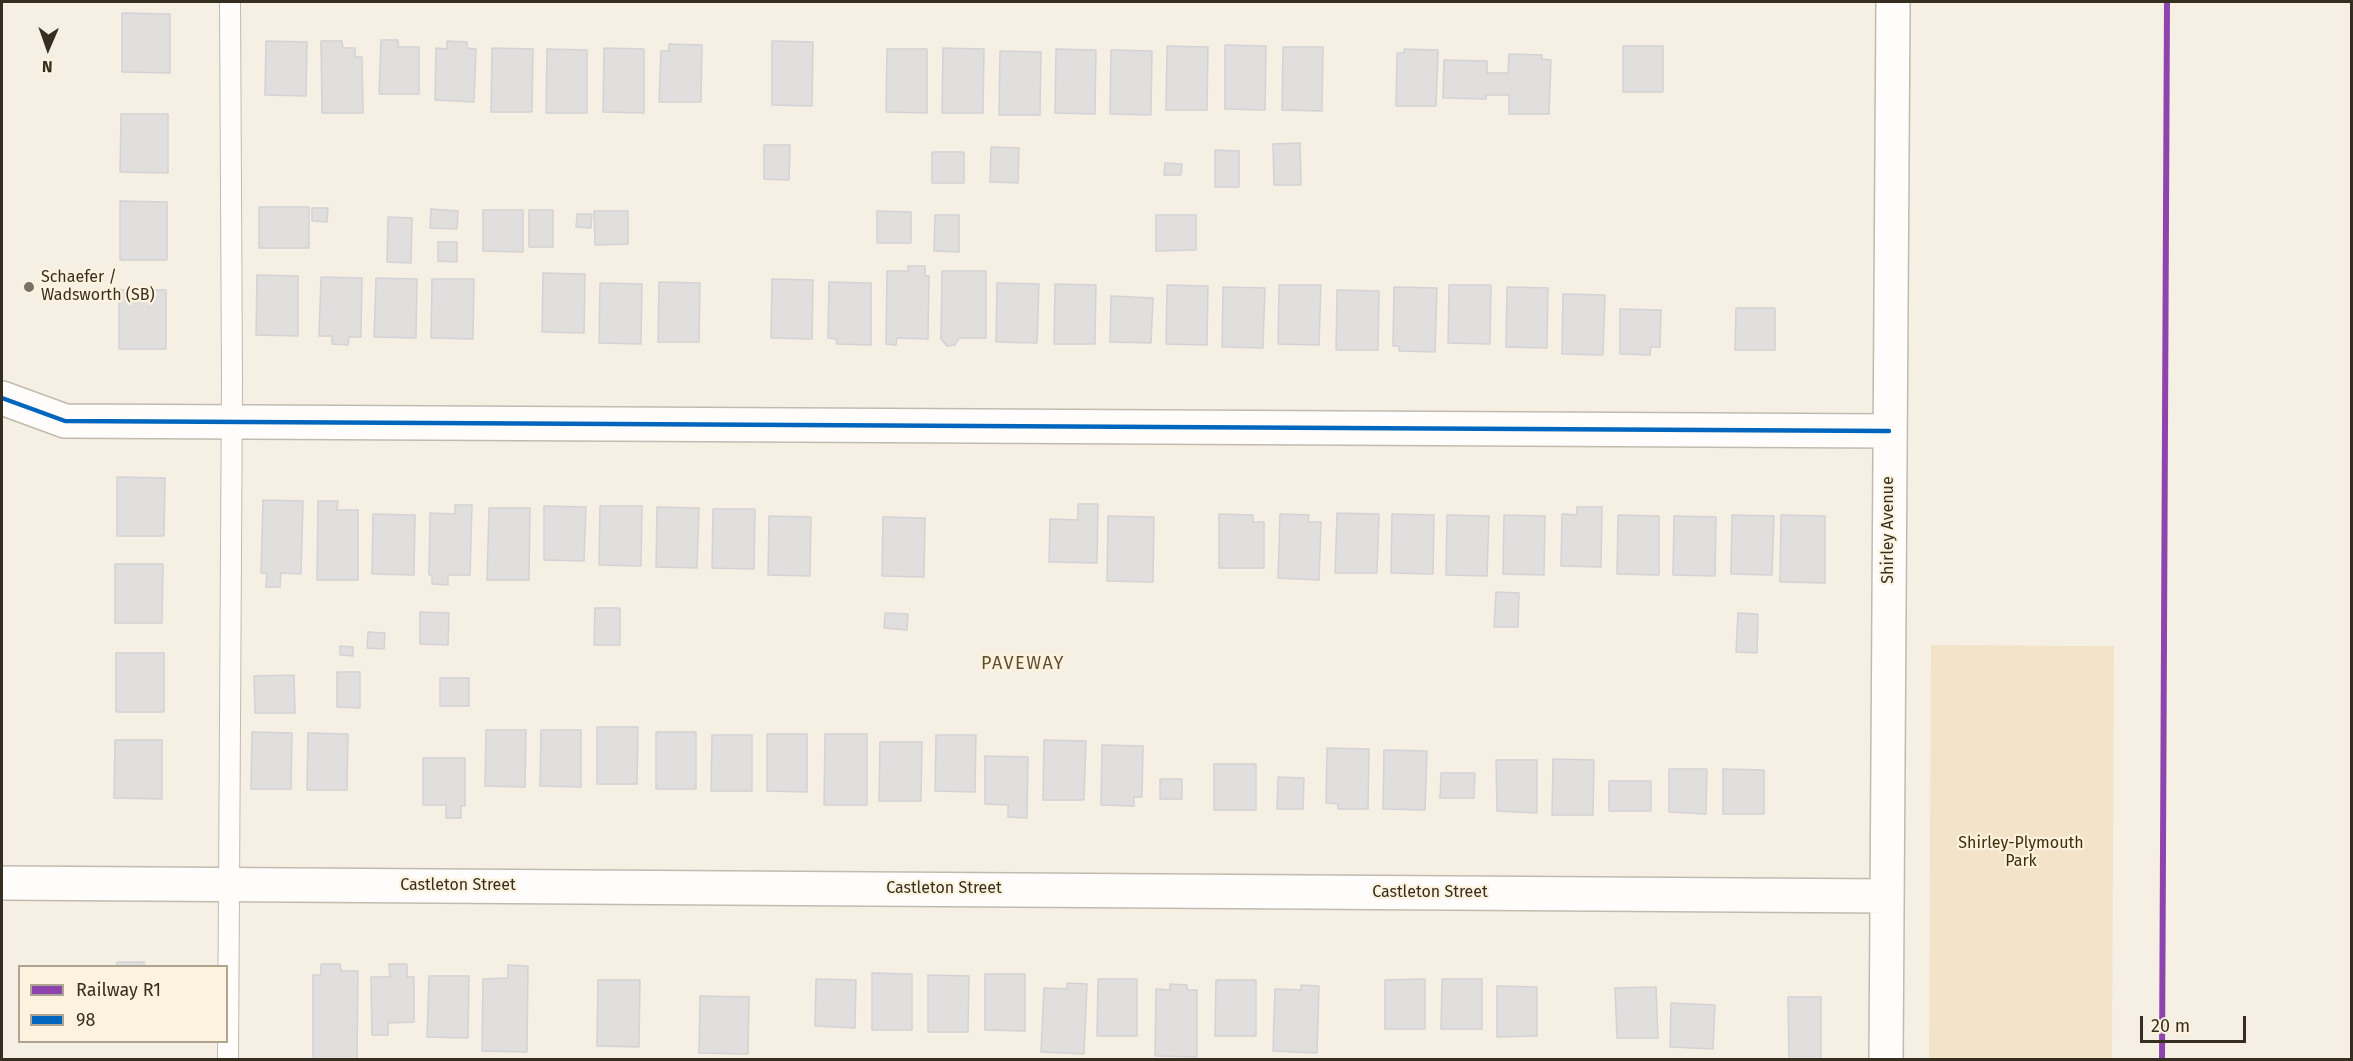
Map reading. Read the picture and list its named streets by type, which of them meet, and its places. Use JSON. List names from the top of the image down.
{
  "streets": {
    "street": ["Shirley Avenue", "Castleton Street"]
  },
  "crossings": [
    ["Shirley Avenue", "Castleton Street"]
  ],
  "districts": ["PAVEWAY"],
  "parks": ["Shirley-Plymouth Park"],
  "places": ["Schaefer / Wadsworth (SB)"],
  "lines": ["rail line R1", "transit line 98"],
  "legend": ["Railway R1", "98"],
  "scale_bar": "20 m",
  "north": "bottom"
}
